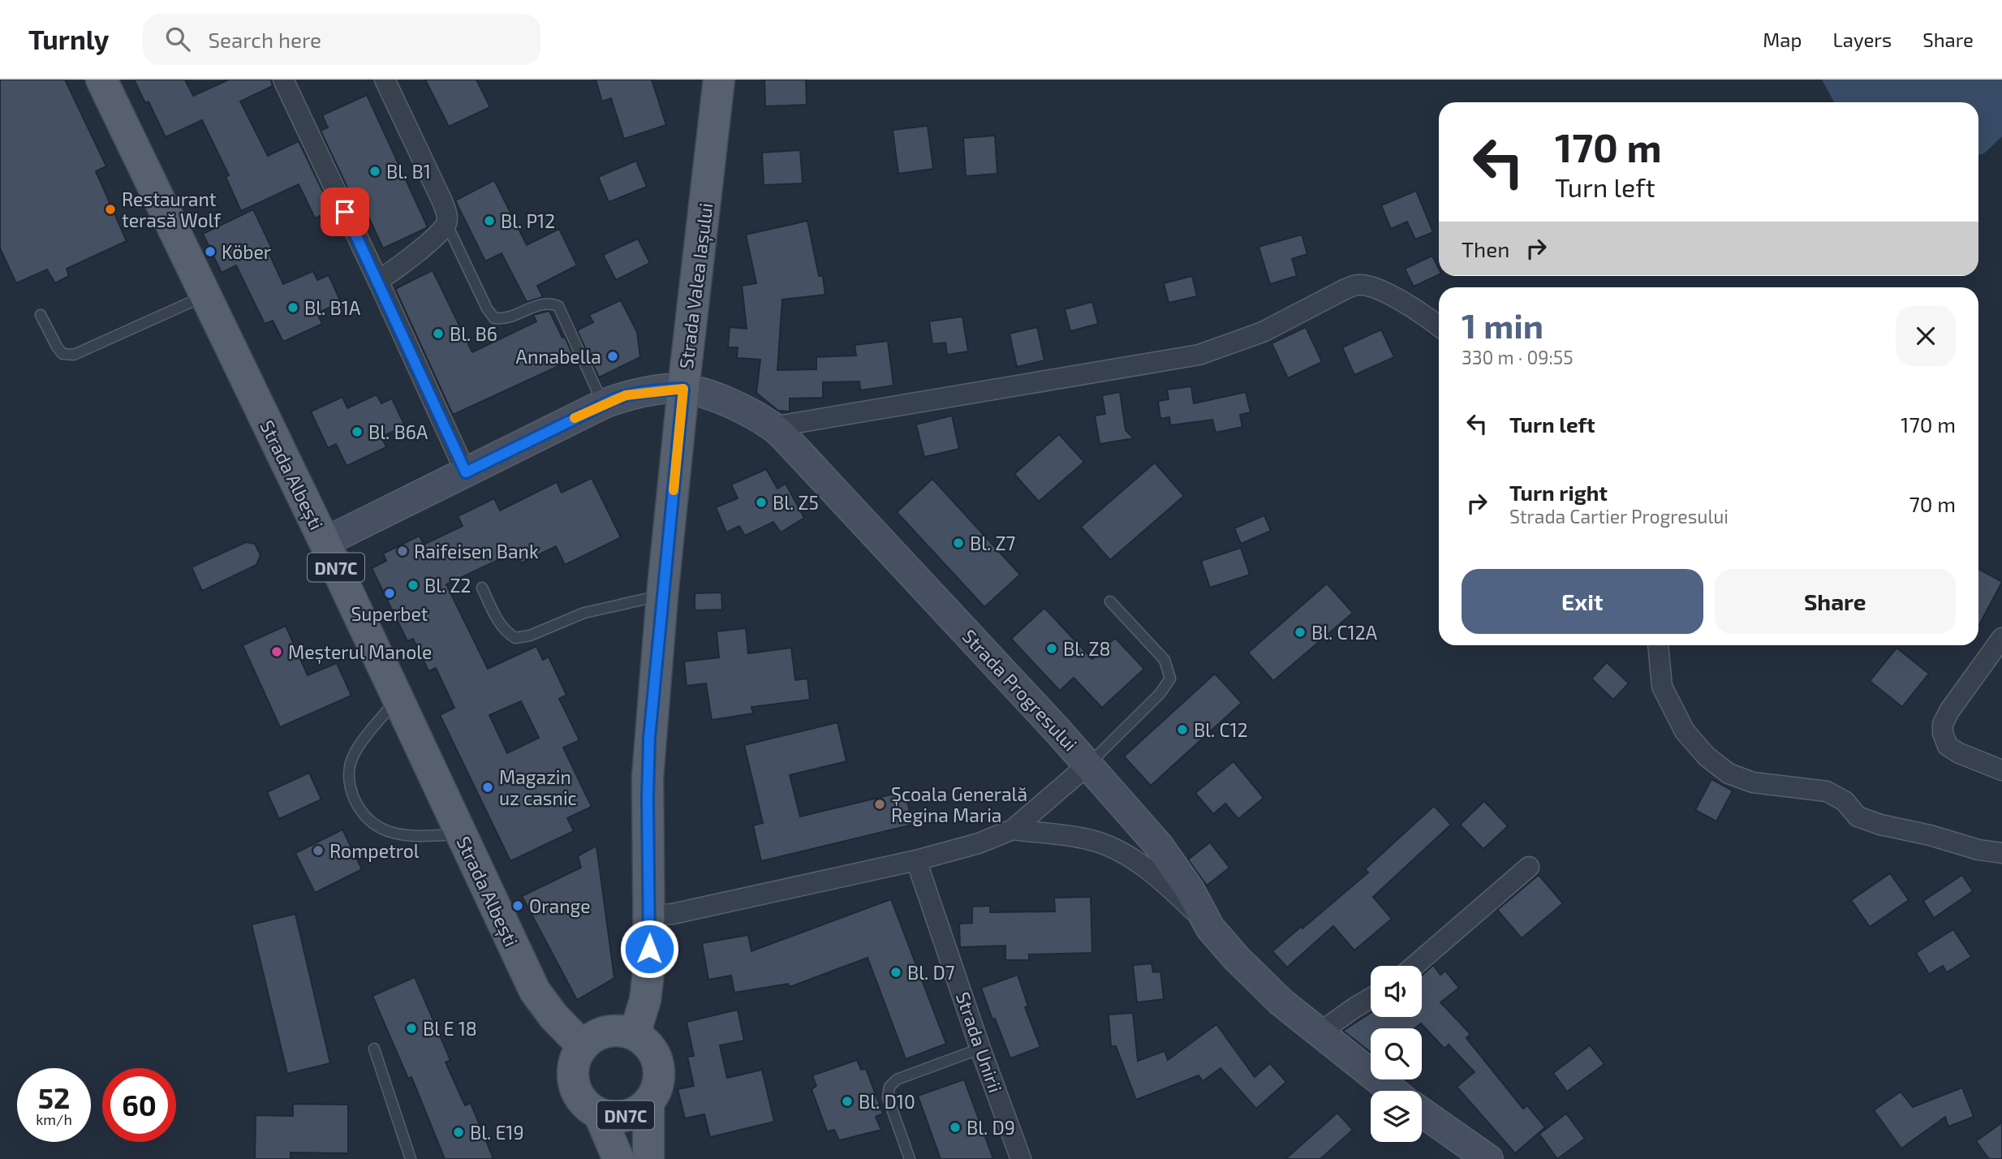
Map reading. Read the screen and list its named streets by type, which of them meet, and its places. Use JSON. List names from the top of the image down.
{
  "streets": {
    "main road": ["Strada Valea Iașului", "Strada Albești", "DN7C"],
    "street": ["Strada Progresului", "Strada Unirii"]
  },
  "crossings": [
    ["Strada Valea Iașului", "Strada Albești"],
    ["Strada Valea Iașului", "DN7C"],
    ["Strada Valea Iașului", "Strada Progresului"],
    ["Strada Albești", "DN7C"],
    ["Strada Albești", "Strada Progresului"]
  ],
  "places": [
    "Bl. B1",
    "Restaurant terasă Wolf",
    "Bl. P12",
    "Köber",
    "Bl. B1A",
    "Bl. B6",
    "Annabella",
    "Bl. B6A",
    "Bl. Z5",
    "Bl. Z7",
    "Raifeisen Bank",
    "Bl. Z2",
    "Superbet",
    "Bl. C12A",
    "Bl. Z8",
    "Meșterul Manole",
    "Bl. C12",
    "Magazin uz casnic",
    "Școala Generală Regina Maria",
    "Rompetrol",
    "Orange",
    "Bl. D7",
    "Bl E 18",
    "Bl. D10",
    "Bl. D9",
    "Bl. E19"
  ],
  "page": {
    "header": "Turnly",
    "search": "Search here",
    "nav": ["Map", "Layers", "Share"],
    "turn": ["170 m", "Turn left"],
    "then": "Then",
    "heading": ["1 min", "330 m · 09:55"],
    "list": [
      {
        "name": "Turn left",
        "value": "170 m"
      },
      {
        "name": "Turn right",
        "note": "Strada Cartier Progresului",
        "value": "70 m"
      }
    ],
    "buttons": ["Exit", "Share"],
    "speed": "52 km/h",
    "limit": "60"
  }
}
